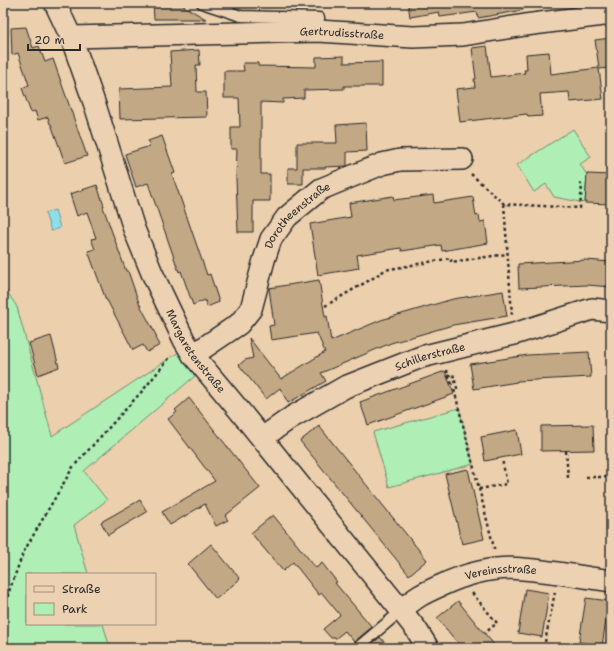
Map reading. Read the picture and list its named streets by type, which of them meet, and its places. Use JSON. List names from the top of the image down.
{
  "streets": {
    "street": [
      "Gertrudisstraße",
      "Dorotheenstraße",
      "Margaretenstraße",
      "Schillerstraße",
      "Vereinsstraße"
    ]
  },
  "crossings": [
    ["Gertrudisstraße", "Margaretenstraße"],
    ["Dorotheenstraße", "Margaretenstraße"],
    ["Margaretenstraße", "Schillerstraße"],
    ["Margaretenstraße", "Vereinsstraße"]
  ],
  "legend": ["Straße", "Park"],
  "scale_bar": "20 m"
}
